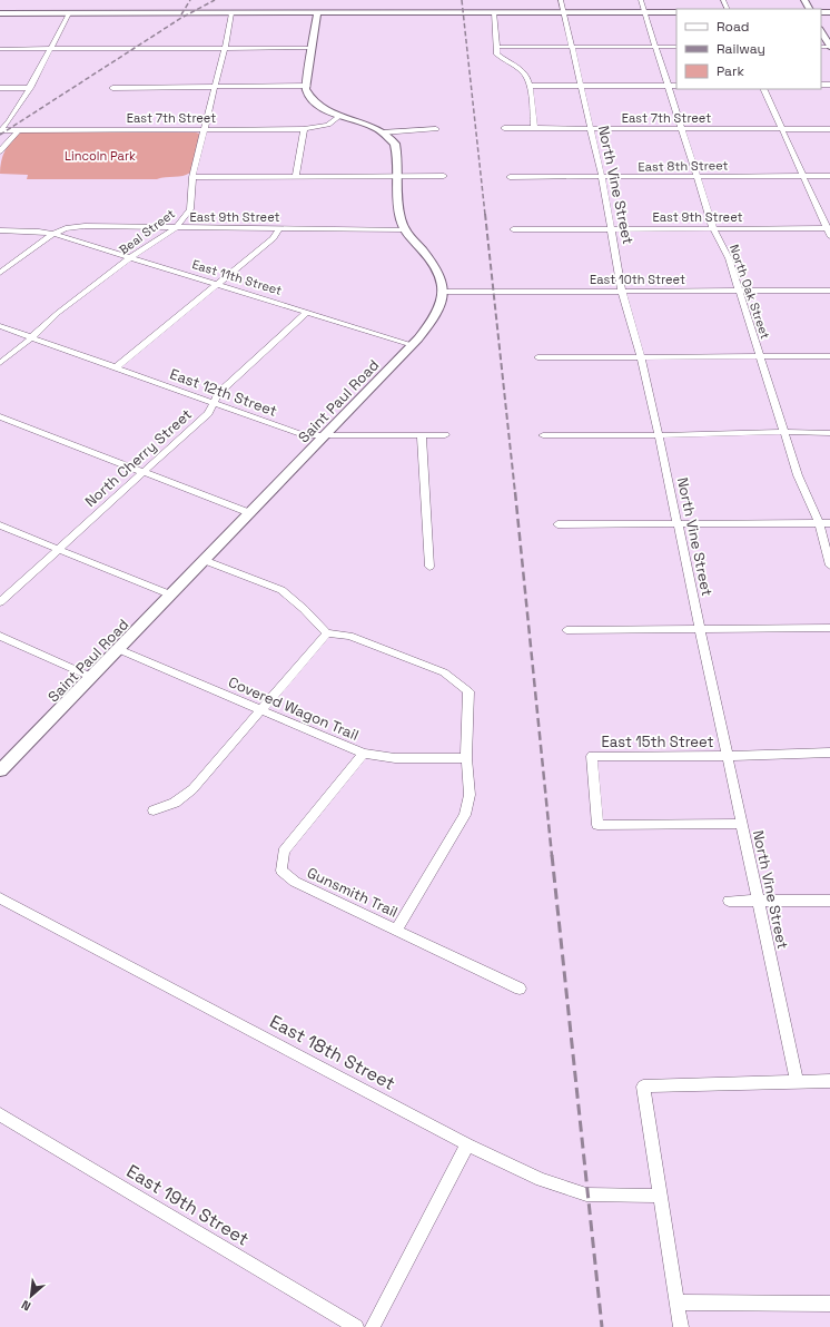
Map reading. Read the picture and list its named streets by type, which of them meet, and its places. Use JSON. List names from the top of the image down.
{
  "streets": {
    "main road": ["Saint Paul Road"],
    "street": [
      "East 7th Street",
      "East 8th Street",
      "North Vine Street",
      "East 9th Street",
      "Beal Street",
      "East 11th Street",
      "East 10th Street",
      "North Oak Street",
      "East 12th Street",
      "North Cherry Street",
      "Covered Wagon Trail",
      "East 15th Street",
      "Gunsmith Trail",
      "East 18th Street",
      "East 19th Street"
    ]
  },
  "crossings": [
    ["East 7th Street", "North Vine Street"],
    ["East 7th Street", "Beal Street"],
    ["East 7th Street", "North Oak Street"],
    ["East 8th Street", "North Vine Street"],
    ["East 8th Street", "North Oak Street"],
    ["North Vine Street", "East 9th Street"],
    ["North Vine Street", "East 10th Street"],
    ["North Vine Street", "East 15th Street"],
    ["East 9th Street", "Beal Street"],
    ["East 9th Street", "East 11th Street"],
    ["East 9th Street", "North Oak Street"],
    ["Beal Street", "East 11th Street"],
    ["Beal Street", "East 12th Street"],
    ["East 11th Street", "Saint Paul Road"],
    ["East 11th Street", "North Cherry Street"],
    ["East 10th Street", "North Oak Street"],
    ["East 10th Street", "Saint Paul Road"],
    ["East 12th Street", "Saint Paul Road"],
    ["East 12th Street", "North Cherry Street"],
    ["Saint Paul Road", "Covered Wagon Trail"],
    ["Covered Wagon Trail", "Gunsmith Trail"]
  ],
  "parks": ["Lincoln Park"],
  "legend": ["Road", "Railway", "Park"],
  "north": "bottom left"
}
